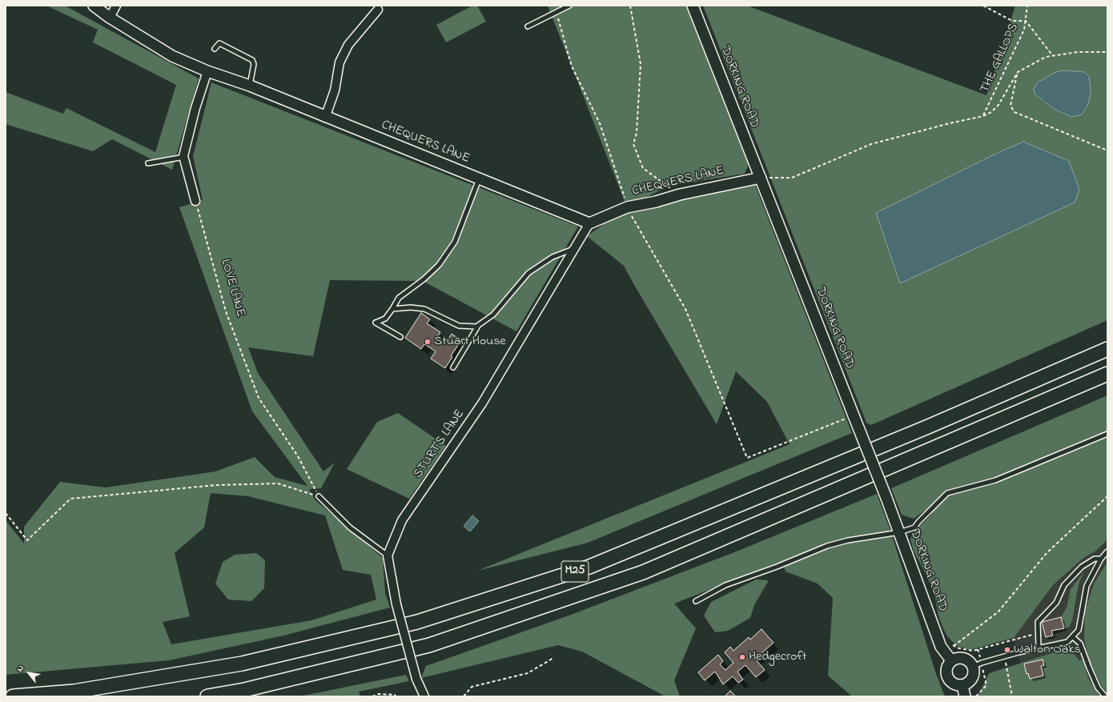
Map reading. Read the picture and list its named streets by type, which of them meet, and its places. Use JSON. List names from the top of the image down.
{
  "streets": {
    "highway": ["M25"],
    "main road": ["DORKING ROAD", "CHEQUERS LANE"],
    "street": ["STURT'S LANE"],
    "path": ["THE GALLOPS", "LOVE LANE"]
  },
  "crossings": [
    ["DORKING ROAD", "CHEQUERS LANE"],
    ["CHEQUERS LANE", "STURT'S LANE"]
  ],
  "places": ["Stuart House", "Walton Oaks", "Hedgecroft"],
  "north": "top left"
}
